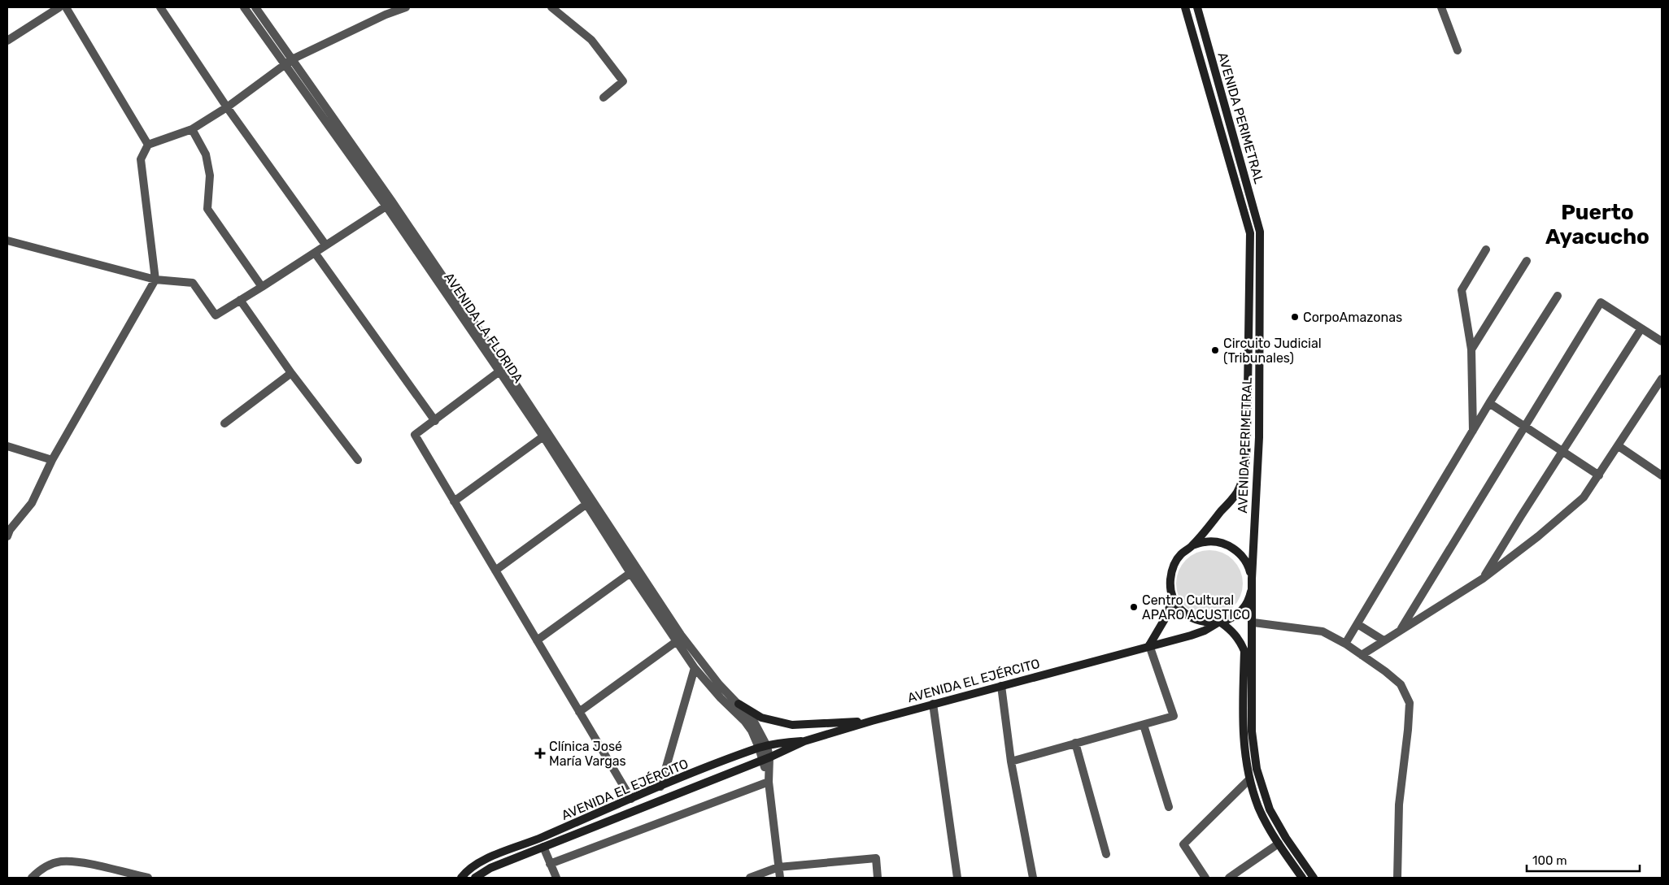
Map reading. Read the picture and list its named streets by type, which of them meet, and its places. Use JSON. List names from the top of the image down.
{
  "streets": {
    "main road": ["AVENIDA PERIMETRAL", "AVENIDA EL EJÉRCITO"],
    "street": ["AVENIDA LA FLORIDA"]
  },
  "crossings": [
    ["AVENIDA PERIMETRAL", "AVENIDA EL EJÉRCITO"],
    ["AVENIDA LA FLORIDA", "AVENIDA EL EJÉRCITO"]
  ],
  "districts": ["Puerto Ayacucho"],
  "places": {
    "other": ["CorpoAmazonas", "Circuito Judicial (Tribunales)", "Centro Cultural APARO ACUSTICO"],
    "health": ["Clínica José María Vargas"]
  },
  "scale_bar": "100 m"
}
